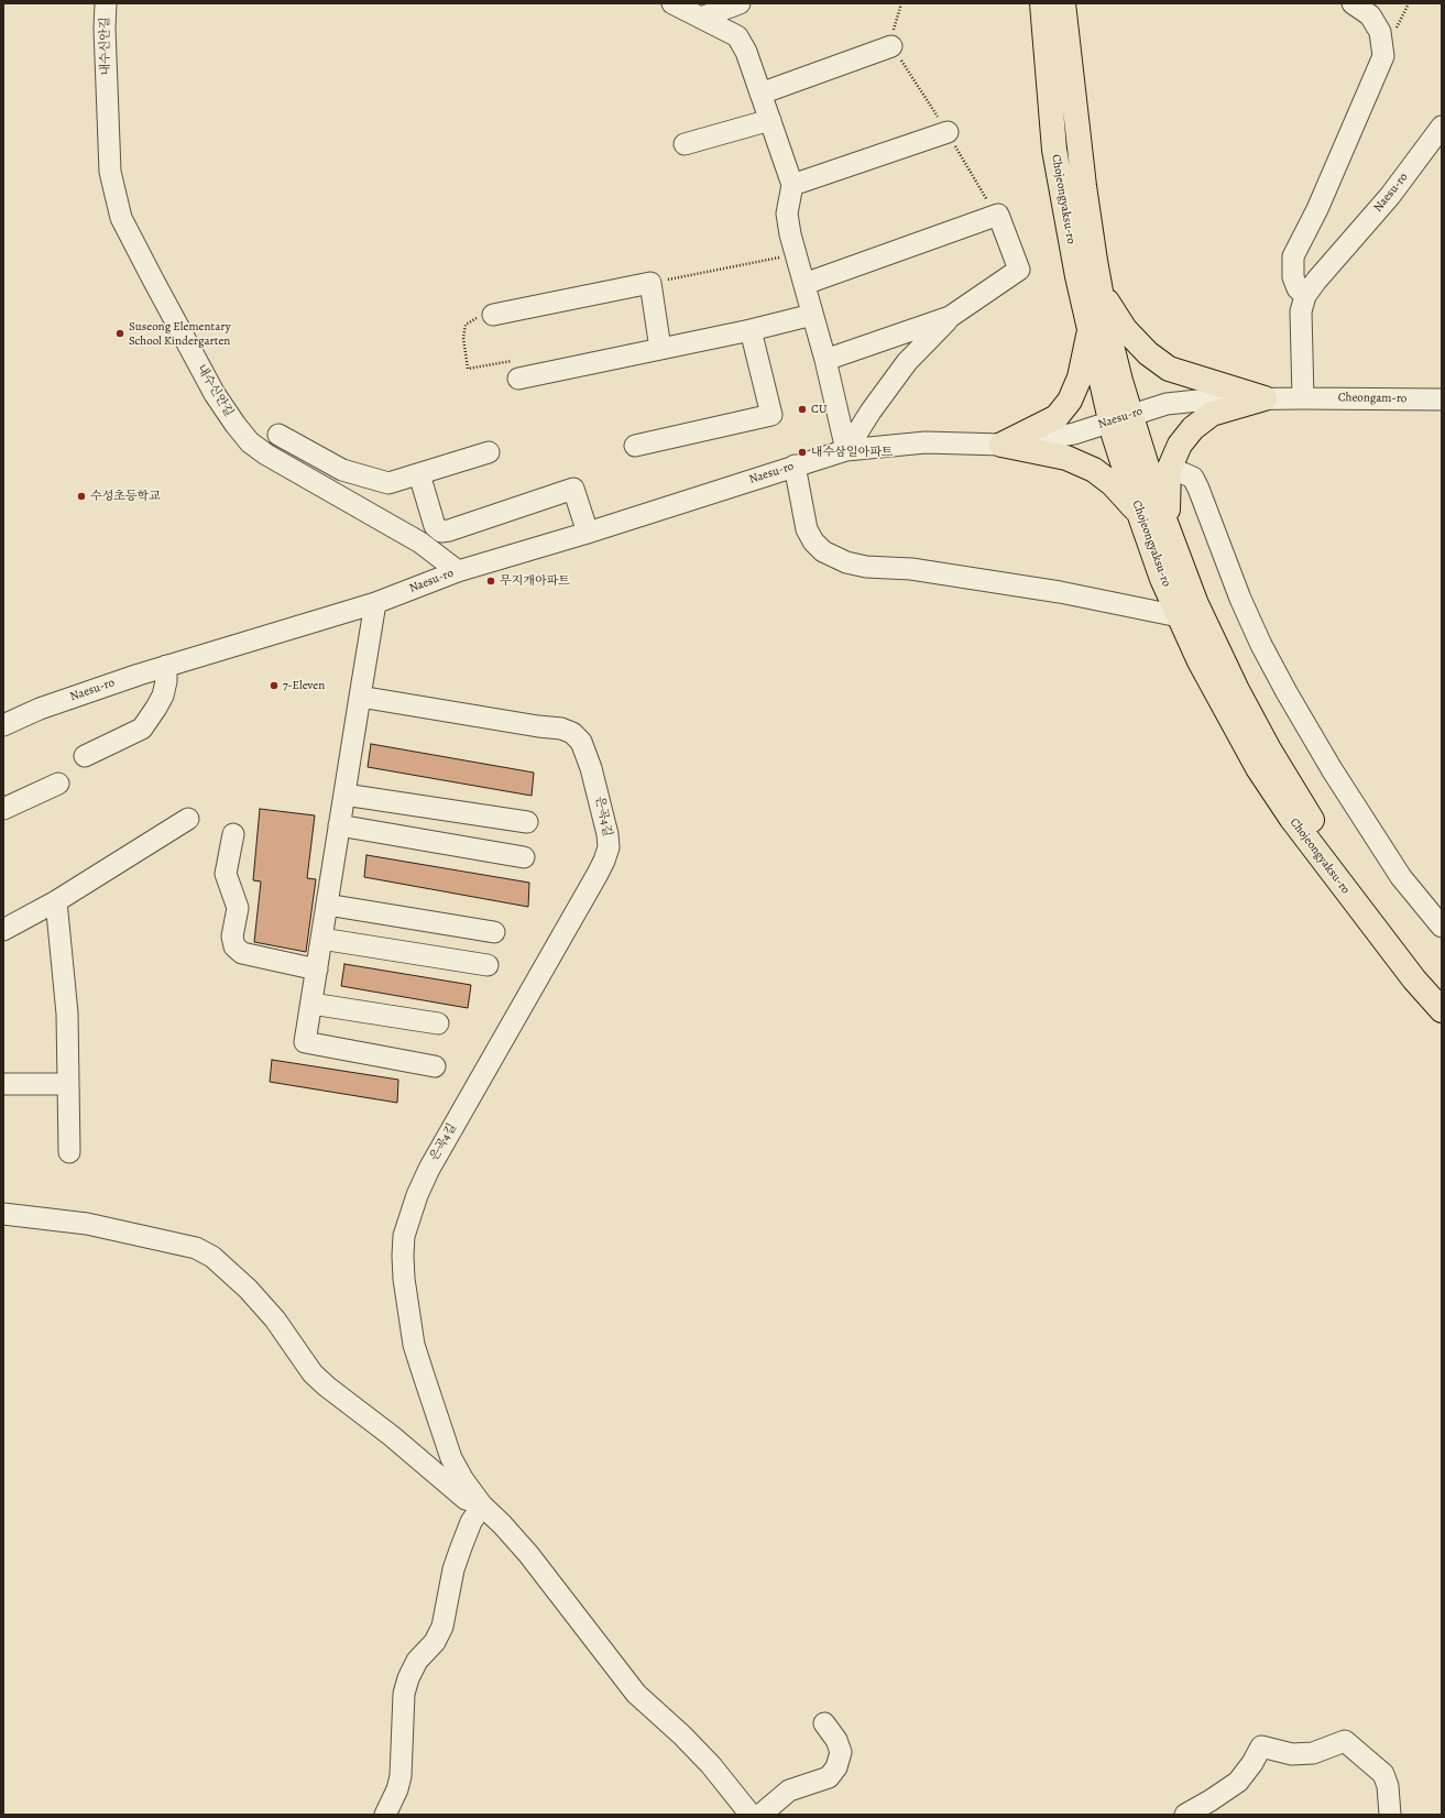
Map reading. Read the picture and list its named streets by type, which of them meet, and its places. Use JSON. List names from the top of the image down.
{
  "streets": {
    "main road": ["Chojeongyaksu-ro"],
    "street": [
      "내수신안길",
      "Naesu-ro",
      "Cheongam-ro",
      "은곡4길"
    ]
  },
  "crossings": [
    ["내수신안길", "Naesu-ro"],
    ["Naesu-ro", "Chojeongyaksu-ro"],
    ["Naesu-ro", "Cheongam-ro"]
  ],
  "places": [
    "Suseong Elementary School Kindergarten",
    "CU",
    "내수삼일아파트",
    "수성초등학교",
    "무지개아파트",
    "7-Eleven"
  ]
}
